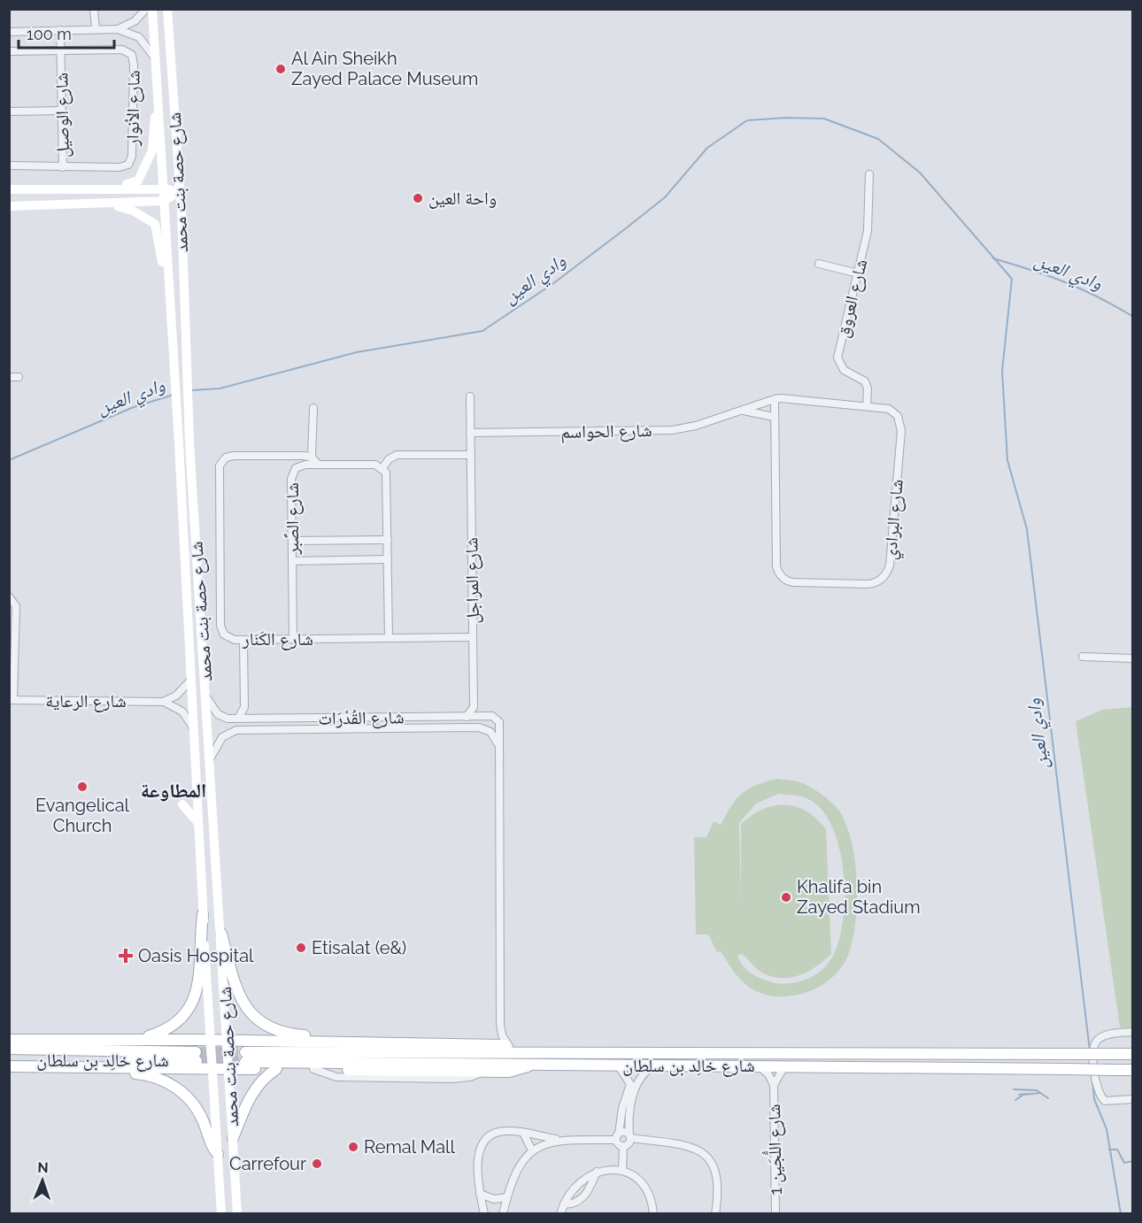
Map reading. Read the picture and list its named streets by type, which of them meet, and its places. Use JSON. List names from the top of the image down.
{
  "streets": {
    "main road": ["شارع حصة بنت محمد", "شارع خالِد بن سلطان"],
    "street": [
      "شارع الأنوار",
      "شارع الوصيل",
      "شارع العروق",
      "شارع الحواسم",
      "شارع الصَّبر",
      "شارع البرادي",
      "شارع المراجل",
      "شارع الكَنَار",
      "شارع الرعاية",
      "شارع القُدْرَات",
      "شارع اللُّجَين 1"
    ]
  },
  "crossings": [
    ["شارع الأنوار", "شارع الوصيل"],
    ["شارع حصة بنت محمد", "شارع القُدْرَات"],
    ["شارع العروق", "شارع البرادي"],
    ["شارع الحواسم", "شارع البرادي"],
    ["شارع الحواسم", "شارع المراجل"],
    ["شارع الصَّبر", "شارع الكَنَار"],
    ["شارع المراجل", "شارع الكَنَار"],
    ["شارع خالِد بن سلطان", "شارع اللُّجَين 1"]
  ],
  "districts": ["المطاوعة"],
  "water": ["وادي العين"],
  "places": {
    "other": [
      "Al Ain Sheikh Zayed Palace Museum",
      "واحة العين",
      "Evangelical Church",
      "Khalifa bin Zayed Stadium",
      "Etisalat (e&)",
      "Remal Mall",
      "Carrefour"
    ],
    "health": ["Oasis Hospital"]
  },
  "scale_bar": "100 m",
  "north": "top"
}
